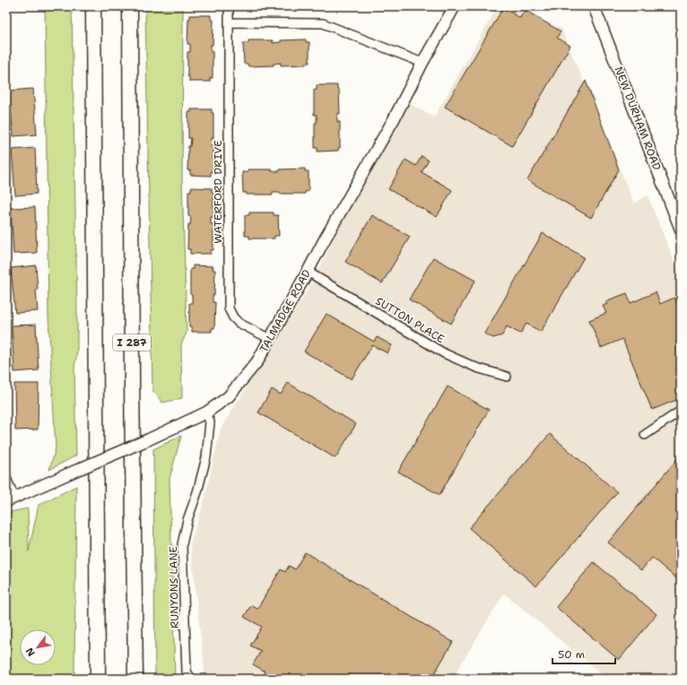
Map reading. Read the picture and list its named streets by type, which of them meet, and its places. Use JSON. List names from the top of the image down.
{
  "streets": {
    "highway": ["I 287"],
    "street": [
      "NEW DURHAM ROAD",
      "WATERFORD DRIVE",
      "TALMADGE ROAD",
      "SUTTON PLACE",
      "RUNYONS LANE"
    ]
  },
  "crossings": [
    ["WATERFORD DRIVE", "TALMADGE ROAD"],
    ["TALMADGE ROAD", "SUTTON PLACE"],
    ["TALMADGE ROAD", "RUNYONS LANE"]
  ],
  "scale_bar": "50 m",
  "north": "bottom left"
}
